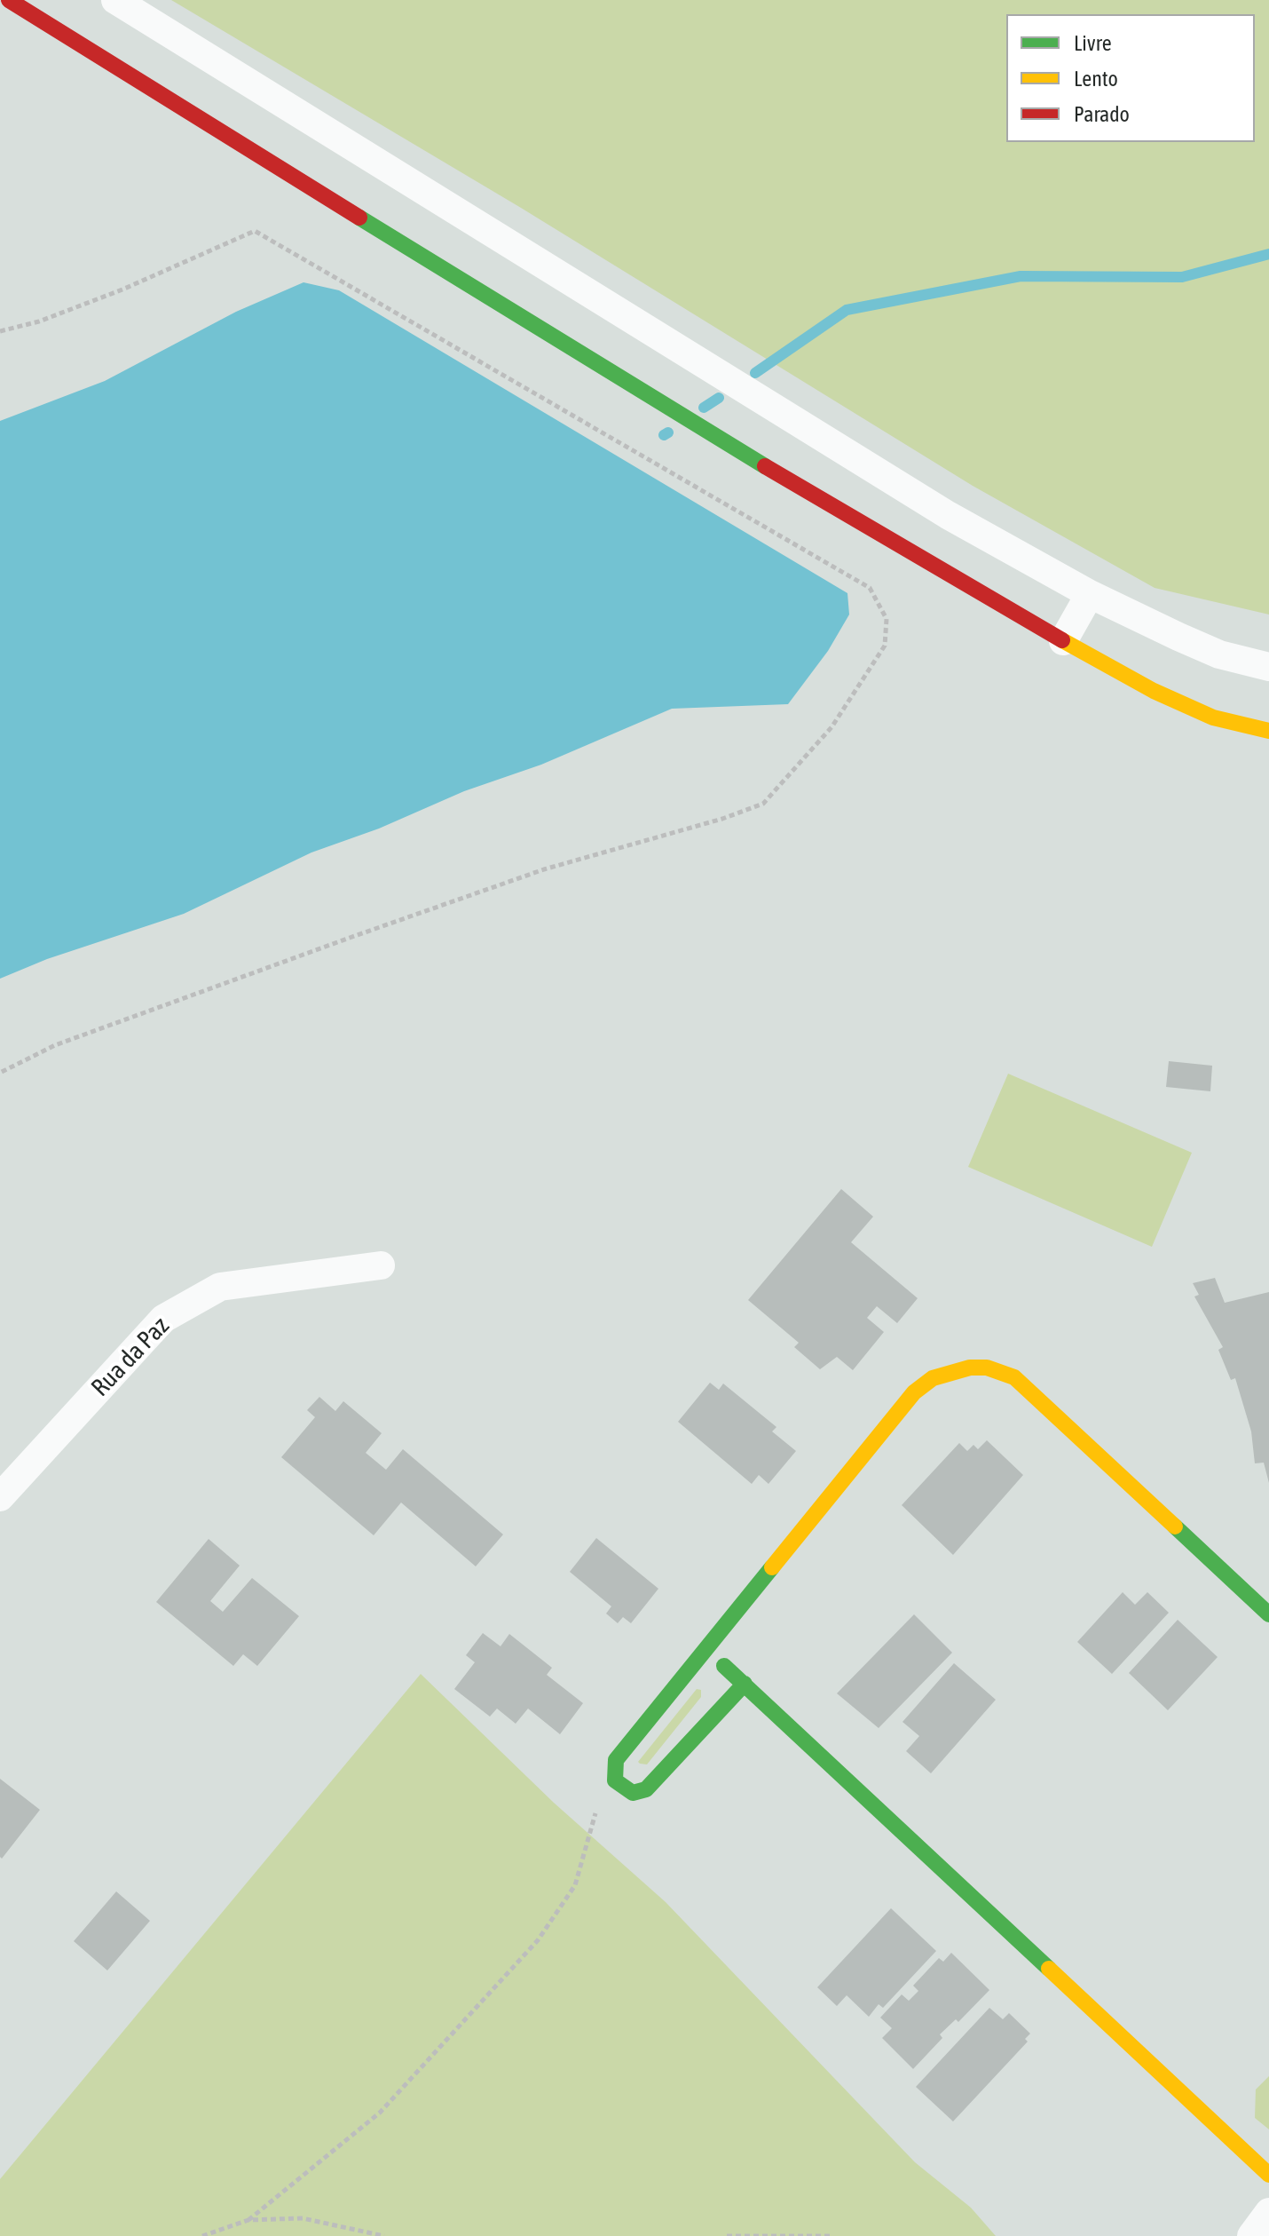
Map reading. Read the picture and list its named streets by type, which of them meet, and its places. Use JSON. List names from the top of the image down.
{
  "streets": {
    "street": ["Rua da Paz"]
  },
  "legend": ["Livre", "Lento", "Parado"]
}
